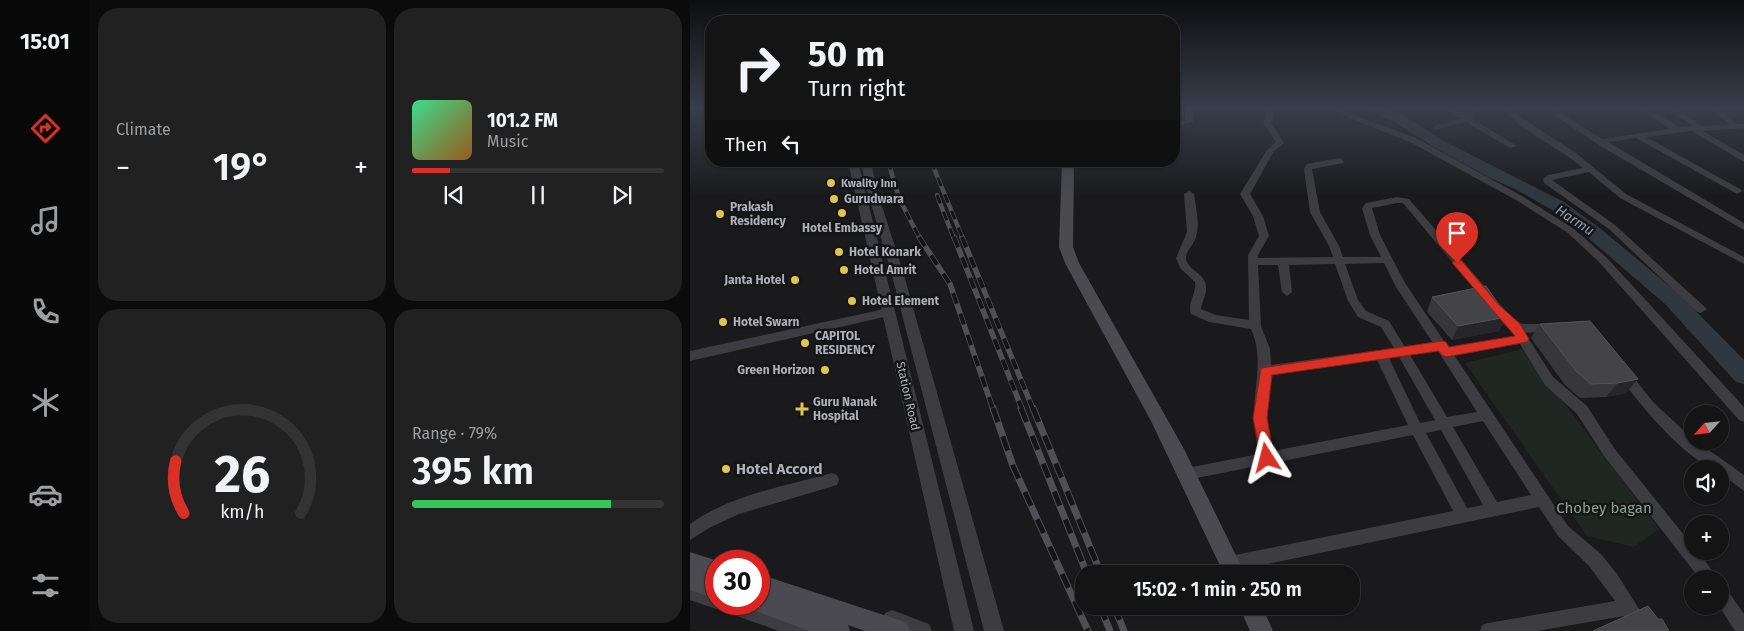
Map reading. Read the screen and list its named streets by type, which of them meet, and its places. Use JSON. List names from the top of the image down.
{
  "streets": {
    "street": ["Station Road"]
  },
  "water": ["Harmu"],
  "parks": ["Chobey bagan"],
  "places": {
    "other": [
      "Kwality Inn",
      "Gurudwara",
      "Hotel Embassy",
      "Prakash Residency",
      "Hotel Konark",
      "Hotel Amrit",
      "Janta Hotel",
      "Hotel Element",
      "Hotel Swarn",
      "CAPITOL RESIDENCY",
      "Green Horizon",
      "Hotel Accord"
    ],
    "health": ["Guru Nanak Hospital"]
  },
  "north": "bottom left",
  "page": {
    "tabs": "15:01",
    "tile": [
      "Climate",
      ["Range · 79%", "395 km"]
    ],
    "turn": ["50 m", "Turn right"],
    "song": ["101.2 FM", "Music"],
    "then": "Then",
    "heat": ["−", "19°", "+"],
    "map_buttons": ["+", "−"],
    "limit": "30",
    "trip": "15:02 · 1 min · 250 m",
    "gauge": ["26", "km/h"]
  }
}
